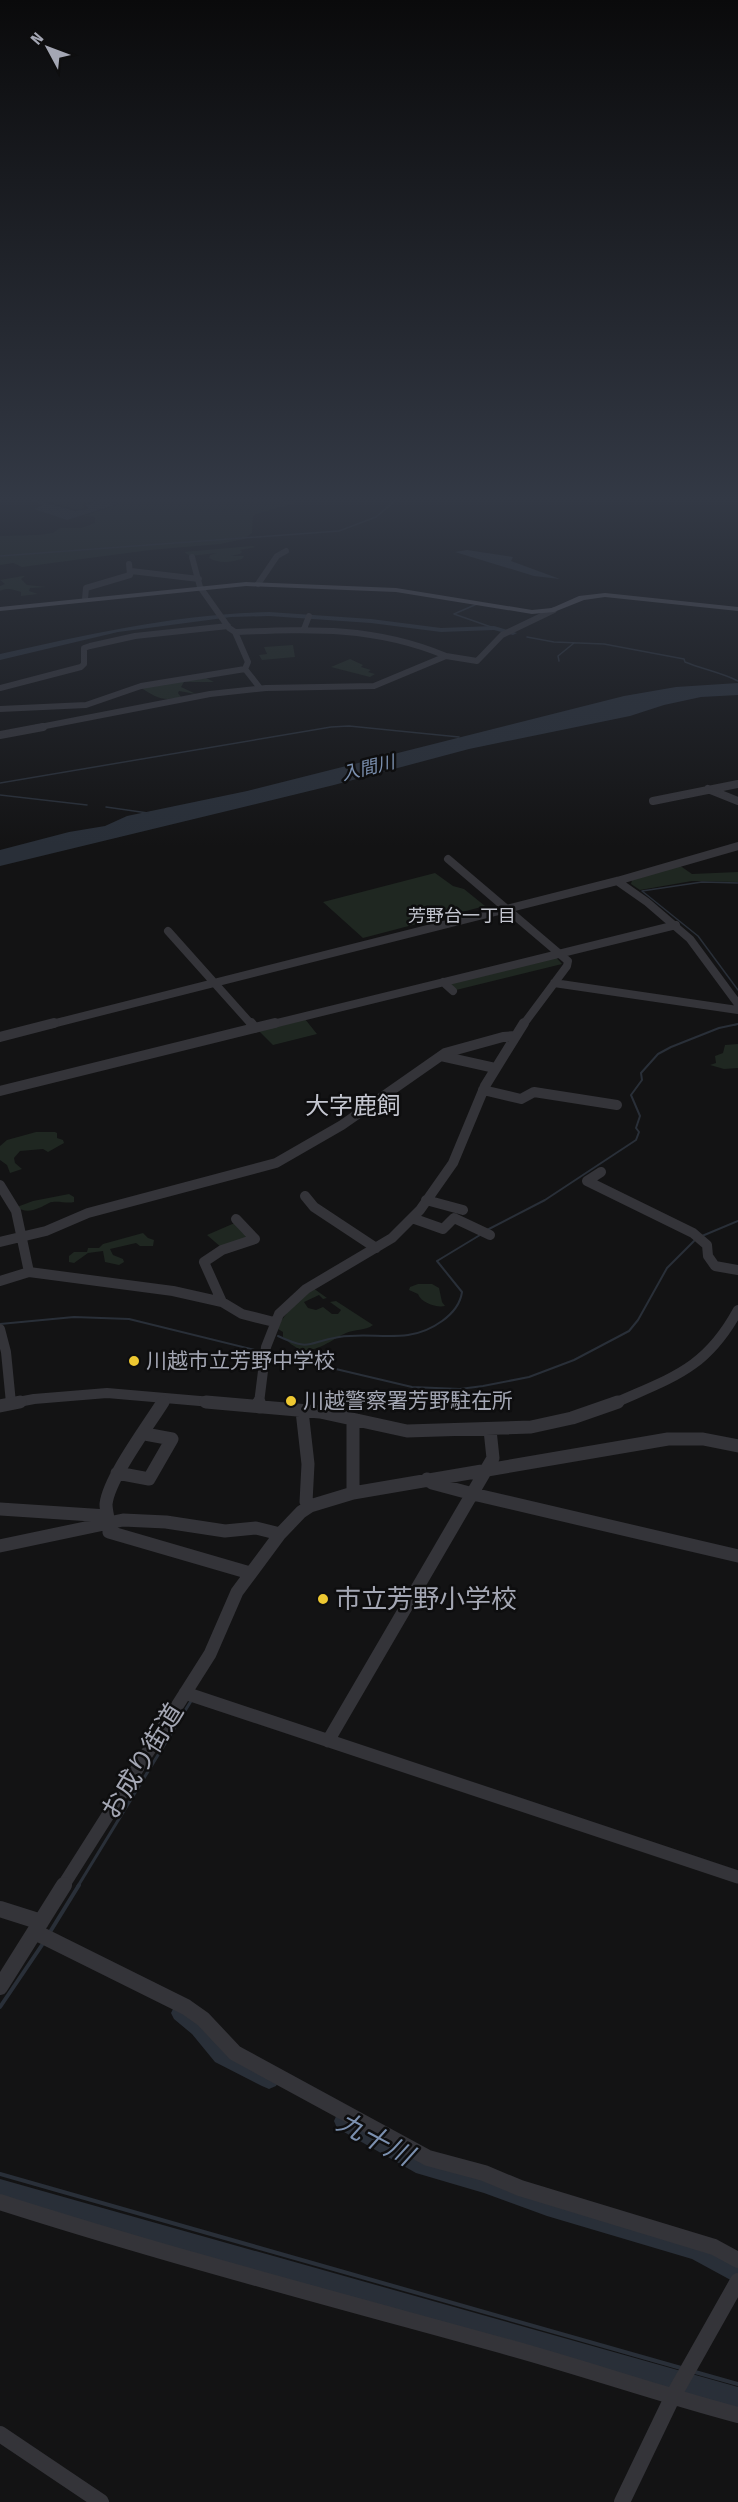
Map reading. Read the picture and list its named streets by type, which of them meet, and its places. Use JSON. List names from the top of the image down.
{
  "streets": {
    "street": ["お成り街道"]
  },
  "districts": ["芳野台一丁目", "大字鹿飼"],
  "water": ["入間川", "九十川"],
  "places": ["川越市立芳野中学校", "川越警察署芳野駐在所", "市立芳野小学校"],
  "north": "top left"
}
